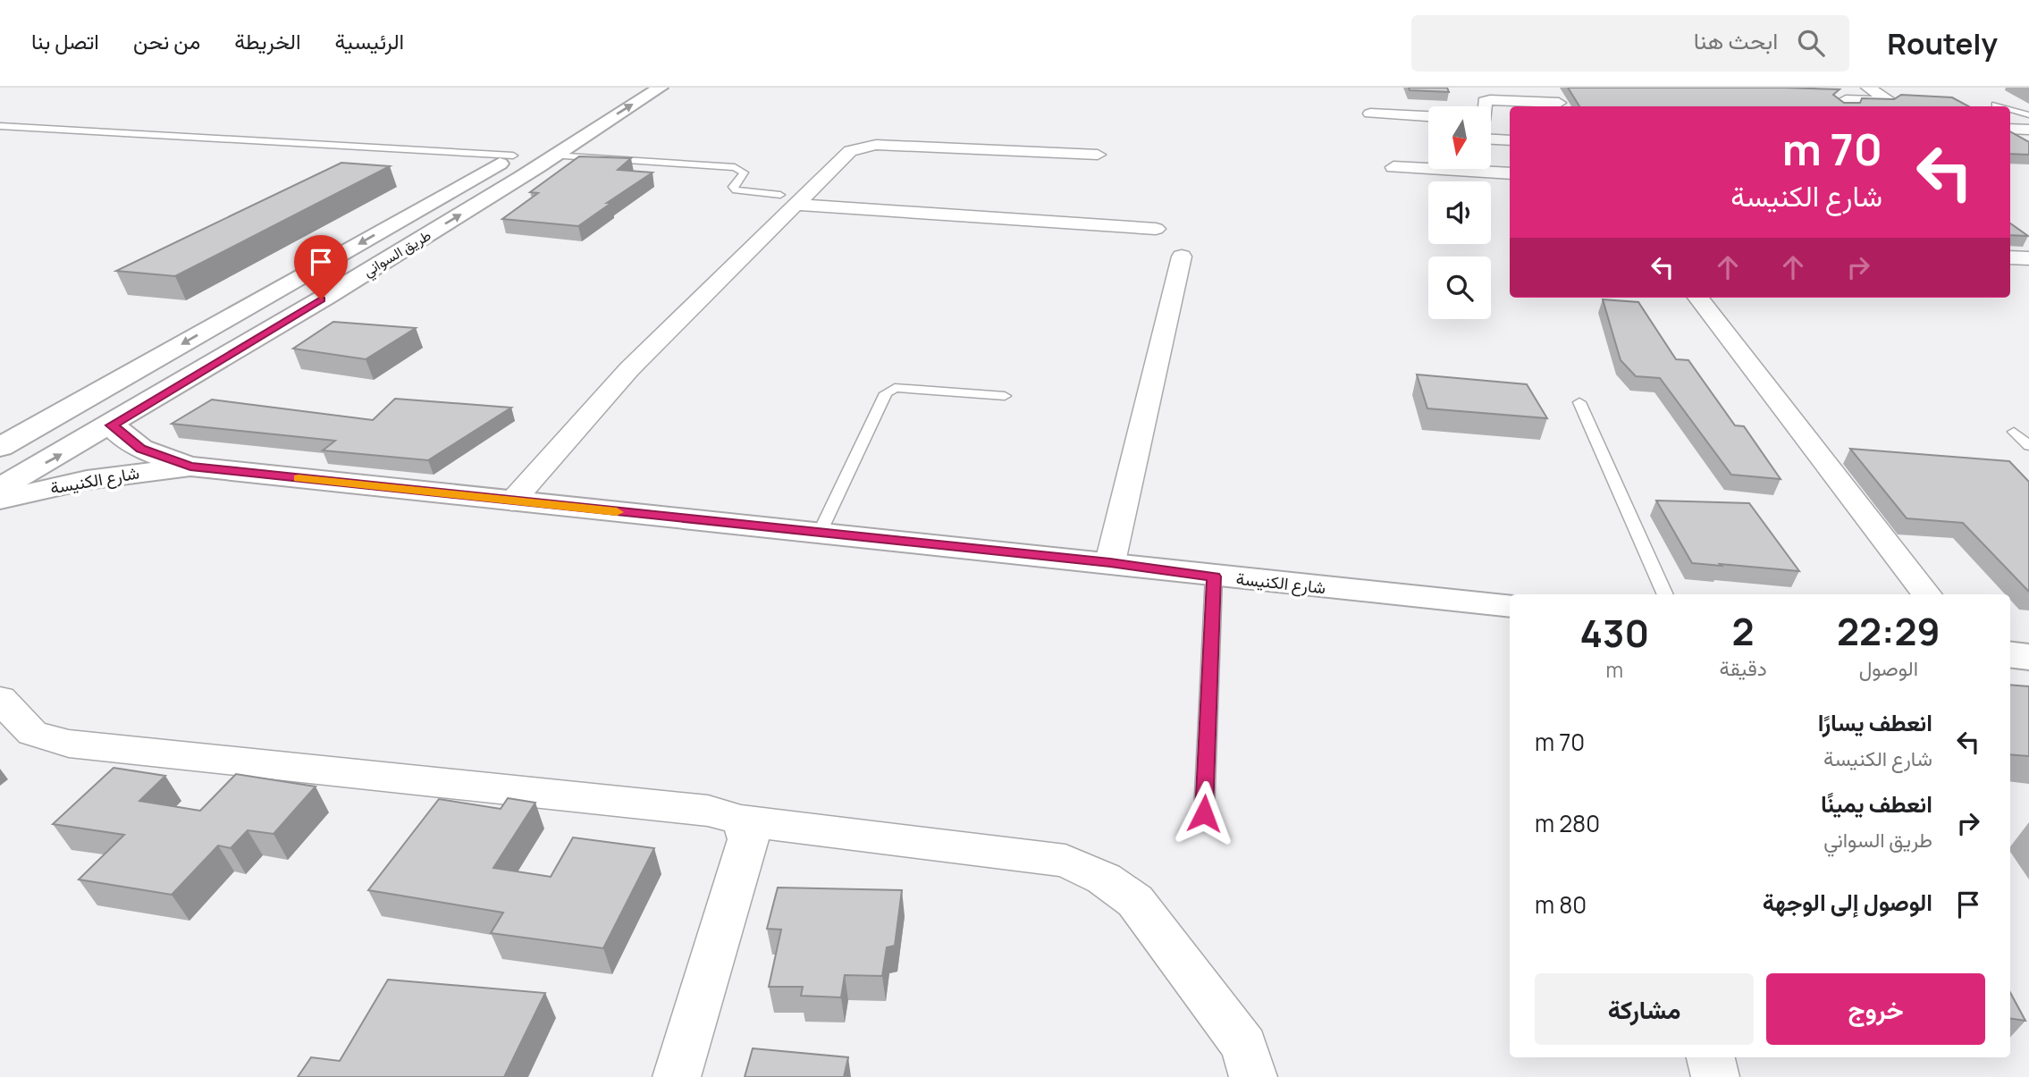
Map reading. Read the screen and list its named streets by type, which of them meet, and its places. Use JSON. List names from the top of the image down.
{
  "streets": {
    "main road": ["طريق السواني", "شارع الكنيسة"]
  },
  "crossings": [
    ["طريق السواني", "شارع الكنيسة"]
  ],
  "north": "bottom",
  "page": {
    "header": "Routely",
    "search": "ابحث هنا",
    "nav": [
      "الرئيسية",
      "الخريطة",
      "من نحن",
      "اتصل بنا"
    ],
    "turn": ["70 m", "شارع الكنيسة"],
    "eta": [
      "22:29",
      "الوصول",
      "2",
      "دقيقة",
      "430",
      "m"
    ],
    "list": [
      {
        "name": "انعطف يسارًا",
        "note": "شارع الكنيسة",
        "value": "70 m"
      },
      {
        "name": "انعطف يمينًا",
        "note": "طريق السواني",
        "value": "280 m"
      },
      {
        "name": "الوصول إلى الوجهة",
        "value": "80 m"
      }
    ],
    "buttons": ["خروج", "مشاركة"]
  }
}
